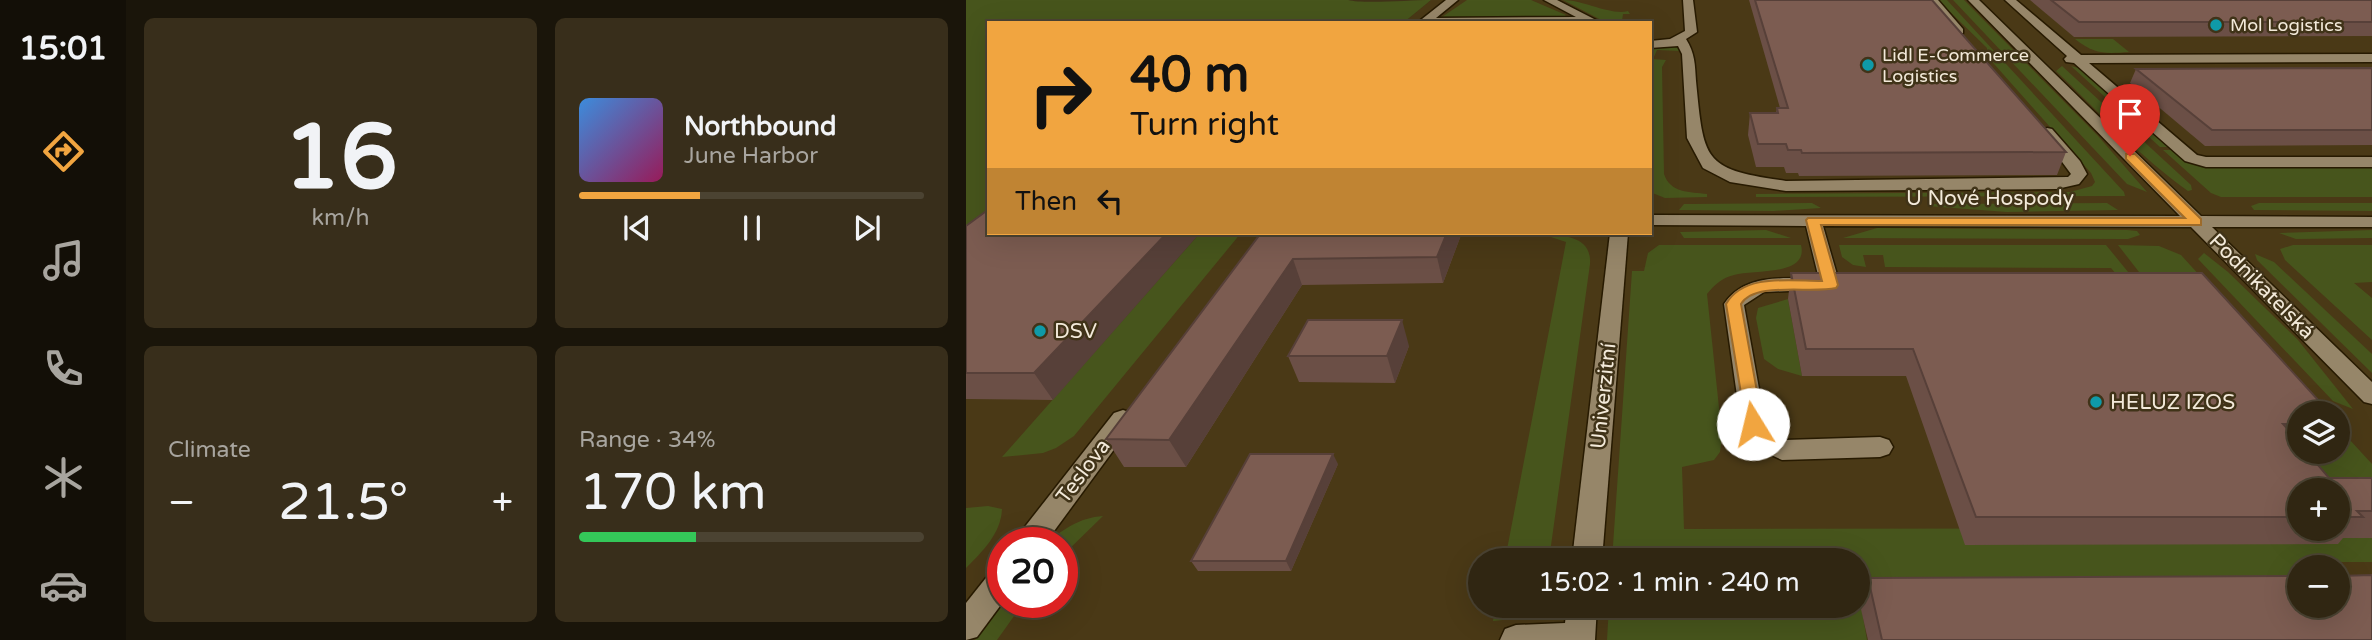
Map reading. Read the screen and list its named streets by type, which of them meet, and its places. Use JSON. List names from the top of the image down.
{
  "streets": {
    "street": [
      "U Nové Hospody",
      "Podnikatelská",
      "Univerzitní",
      "Teslova"
    ]
  },
  "crossings": [
    ["U Nové Hospody", "Podnikatelská"]
  ],
  "places": [
    "Mol Logistics",
    "Lidl E-Commerce Logistics",
    "DSV",
    "HELUZ IZOS"
  ],
  "page": {
    "tabs": "15:01",
    "tile": [
      ["16", "km/h"],
      "Climate",
      ["Range · 34%", "170 km"]
    ],
    "turn": ["40 m", "Turn right"],
    "song": ["Northbound", "June Harbor"],
    "then": "Then",
    "map_buttons": ["+", "−"],
    "heat": ["−", "21.5°", "+"],
    "limit": "20",
    "trip": "15:02 · 1 min · 240 m"
  }
}
